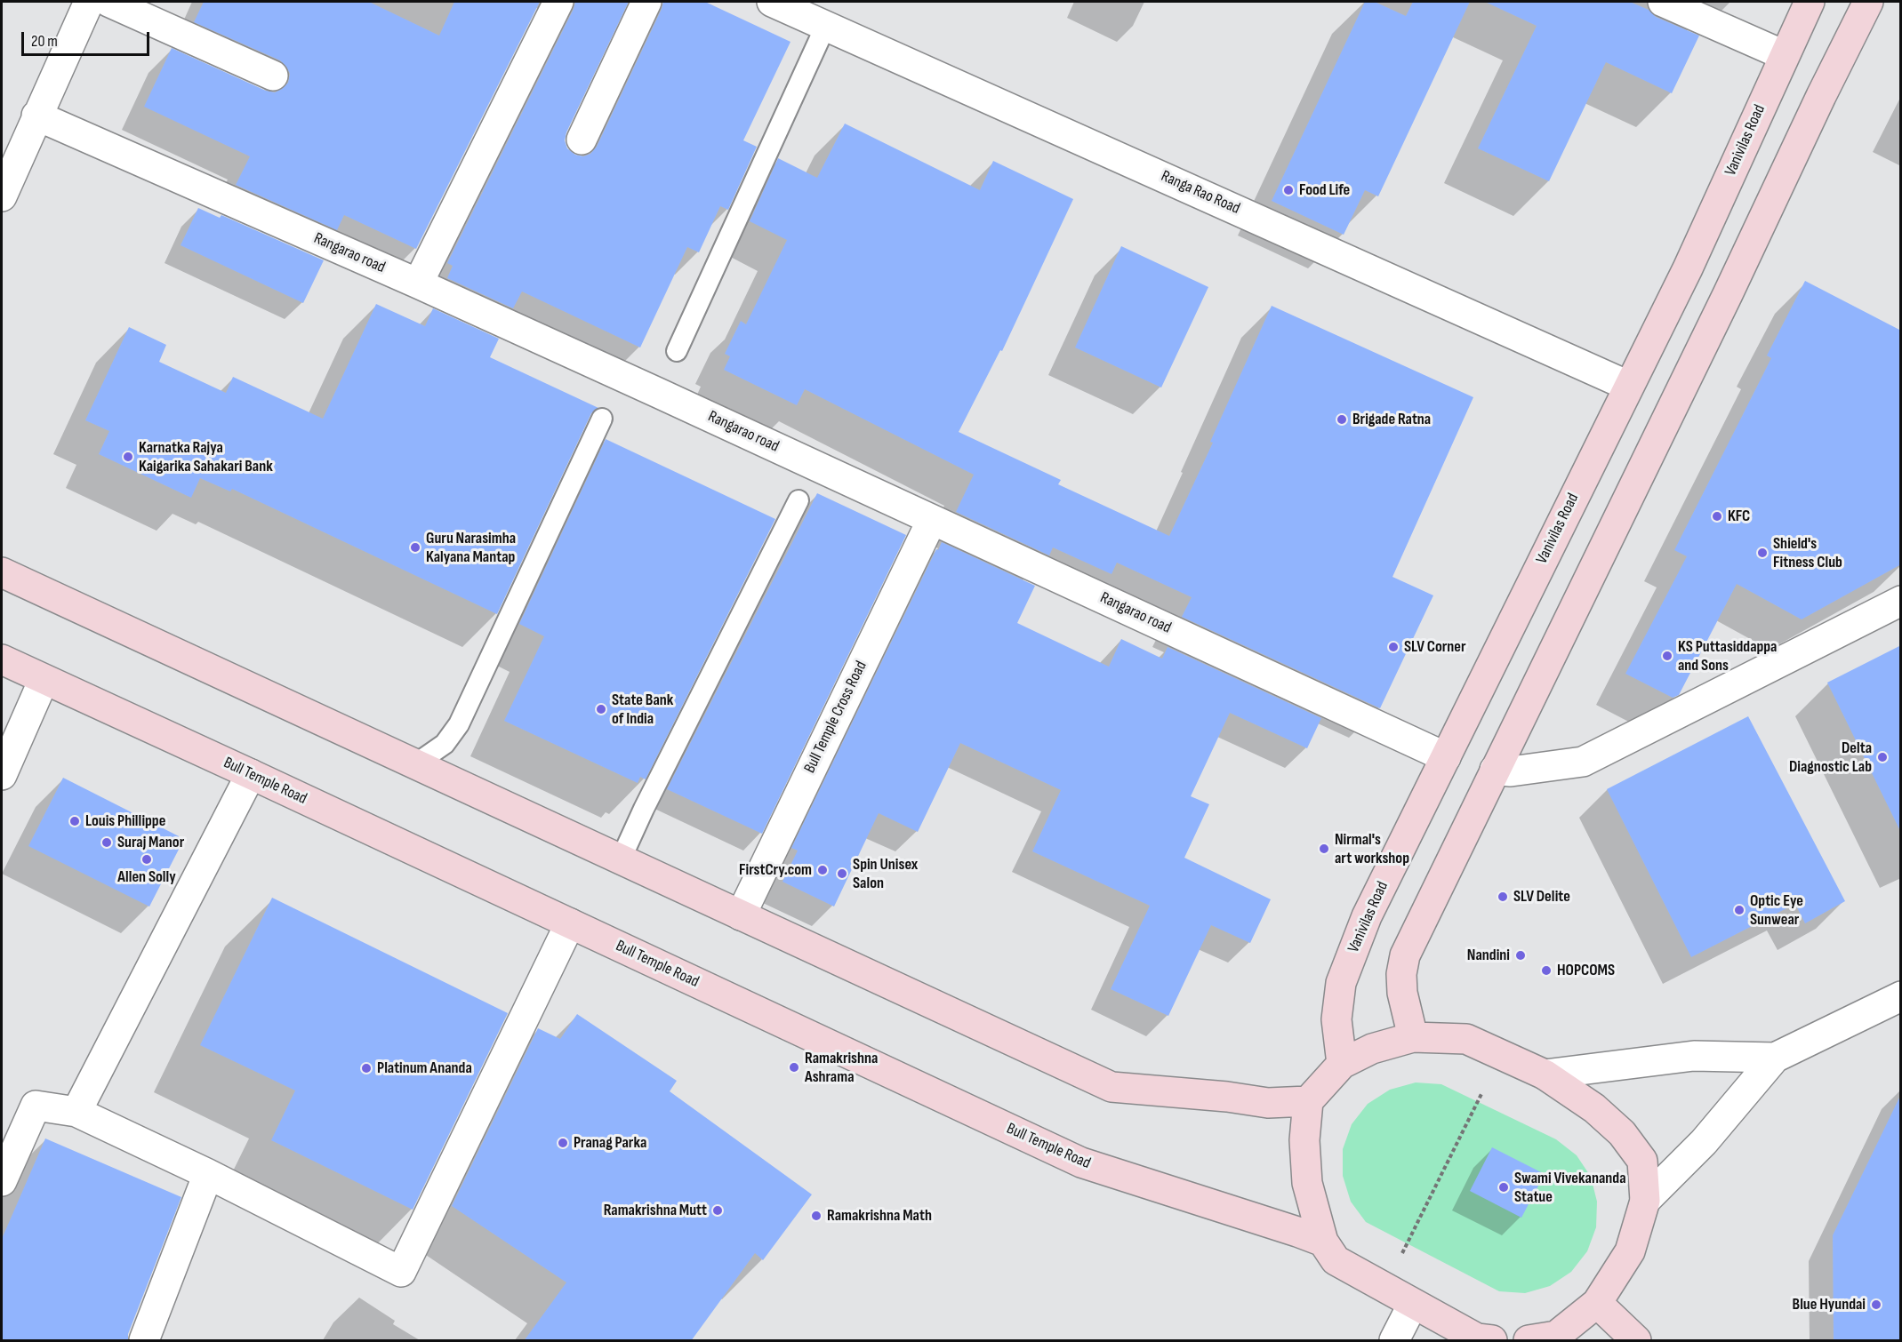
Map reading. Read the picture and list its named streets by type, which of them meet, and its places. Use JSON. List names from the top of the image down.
{
  "streets": {
    "main road": ["Vanivilas Road", "Bull Temple Road"],
    "street": ["Ranga Rao Road", "Rangarao road", "Bull Temple Cross Road"]
  },
  "crossings": [
    ["Vanivilas Road", "Ranga Rao Road"],
    ["Vanivilas Road", "Rangarao road"],
    ["Rangarao road", "Bull Temple Cross Road"]
  ],
  "places": [
    "Food Life",
    "Brigade Ratna",
    "Karnatka Rajya Kaigarika Sahakari Bank",
    "KFC",
    "Guru Narasimha Kalyana Mantap",
    "Shield's Fitness Club",
    "SLV Corner",
    "KS Puttasiddappa and Sons",
    "State Bank of India",
    "Delta Diagnostic Lab",
    "Louis Phillippe",
    "Suraj Manor",
    "Nirmal's art workshop",
    "Allen Solly",
    "FirstCry.com",
    "Spin Unisex Salon",
    "SLV Delite",
    "Optic Eye Sunwear",
    "Nandini",
    "HOPCOMS",
    "Ramakrishna Ashrama",
    "Platinum Ananda",
    "Pranag Parka",
    "Swami Vivekananda Statue",
    "Ramakrishna Mutt",
    "Ramakrishna Math",
    "Blue Hyundai"
  ],
  "scale_bar": "20 m"
}
